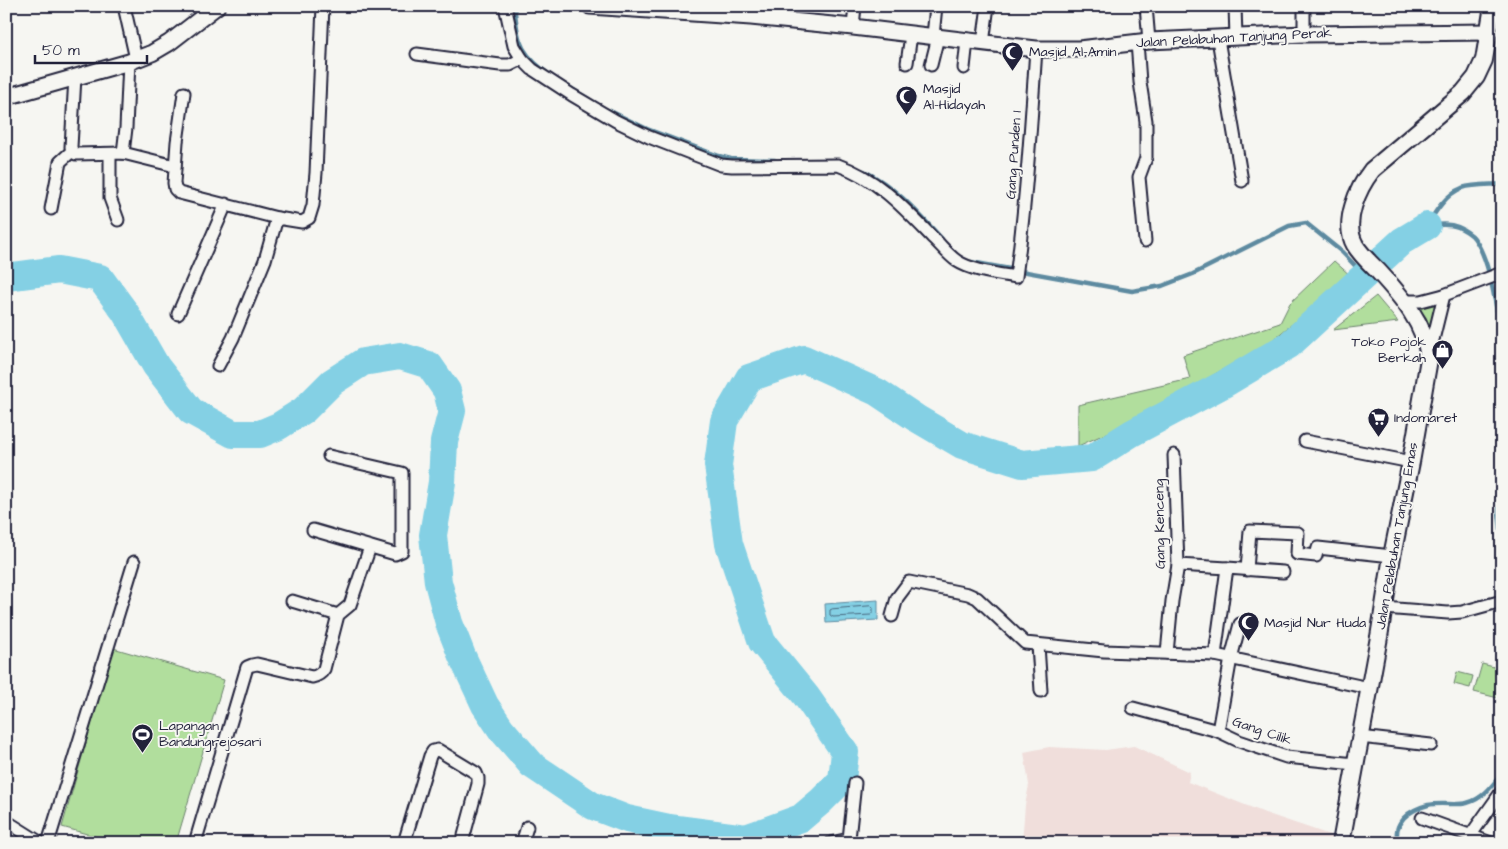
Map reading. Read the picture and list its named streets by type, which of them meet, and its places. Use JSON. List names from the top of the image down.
{
  "streets": {
    "main road": ["Jalan Pelabuhan Tanjung Emas"],
    "street": [
      "Jalan Pelabuhan Tanjung Perak",
      "Gang Punden 1",
      "Gang Kenceng",
      "Gang Cilik"
    ]
  },
  "crossings": [
    ["Jalan Pelabuhan Tanjung Perak", "Gang Punden 1"],
    ["Jalan Pelabuhan Tanjung Perak", "Jalan Pelabuhan Tanjung Emas"],
    ["Jalan Pelabuhan Tanjung Emas", "Gang Cilik"]
  ],
  "places": {
    "mosque": ["Masjid Al-Amin", "Masjid Al-Hidayah", "Masjid Nur Huda"],
    "shop": ["Toko Pojok Berkah"],
    "supermarket": ["Indomaret"],
    "sports": ["Lapangan Bandungrejosari"]
  },
  "scale_bar": "50 m"
}
